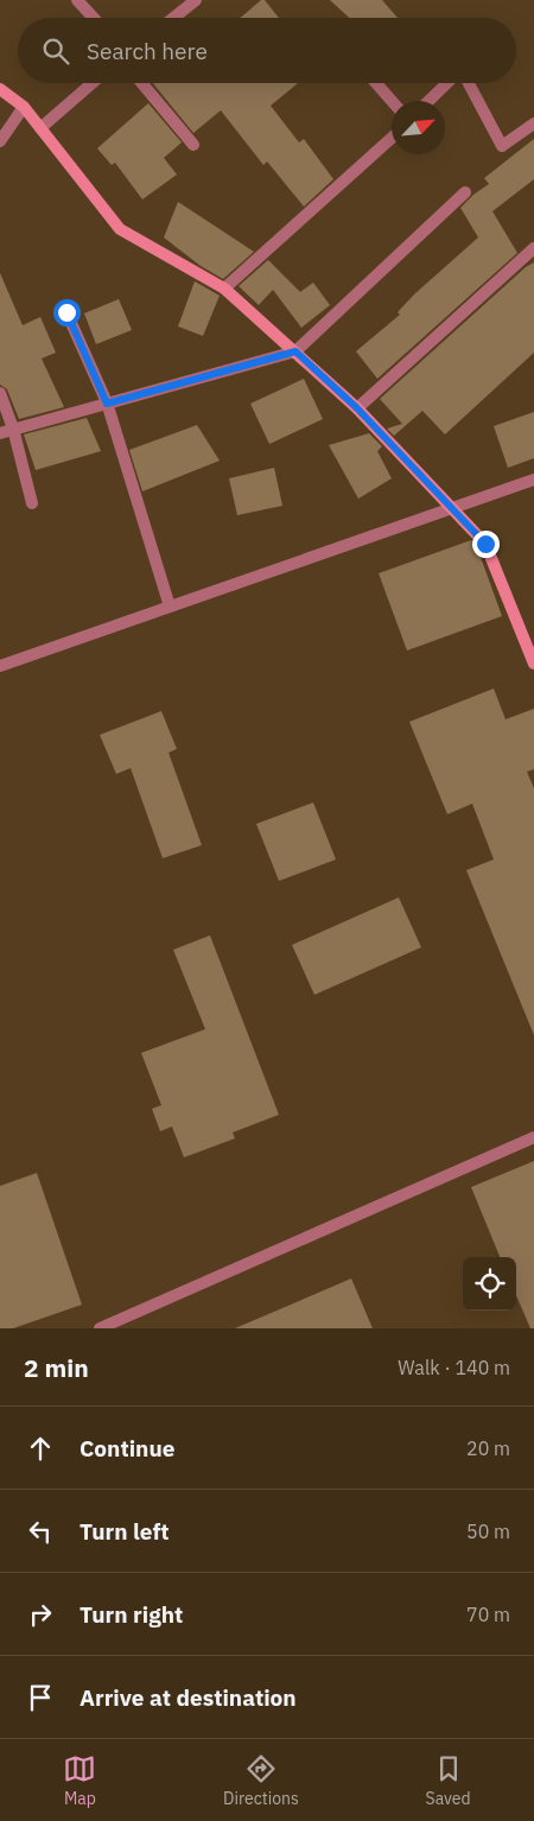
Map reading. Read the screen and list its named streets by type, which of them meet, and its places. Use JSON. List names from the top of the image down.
{
  "north": "top right",
  "page": {
    "search": "Search here",
    "heading": ["2 min", "Walk · 140 m"],
    "list": [
      ["Continue", "20 m"],
      ["Turn left", "50 m"],
      ["Turn right", "70 m"],
      "Arrive at destination"
    ],
    "nav": ["Map", "Directions", "Saved"]
  }
}
